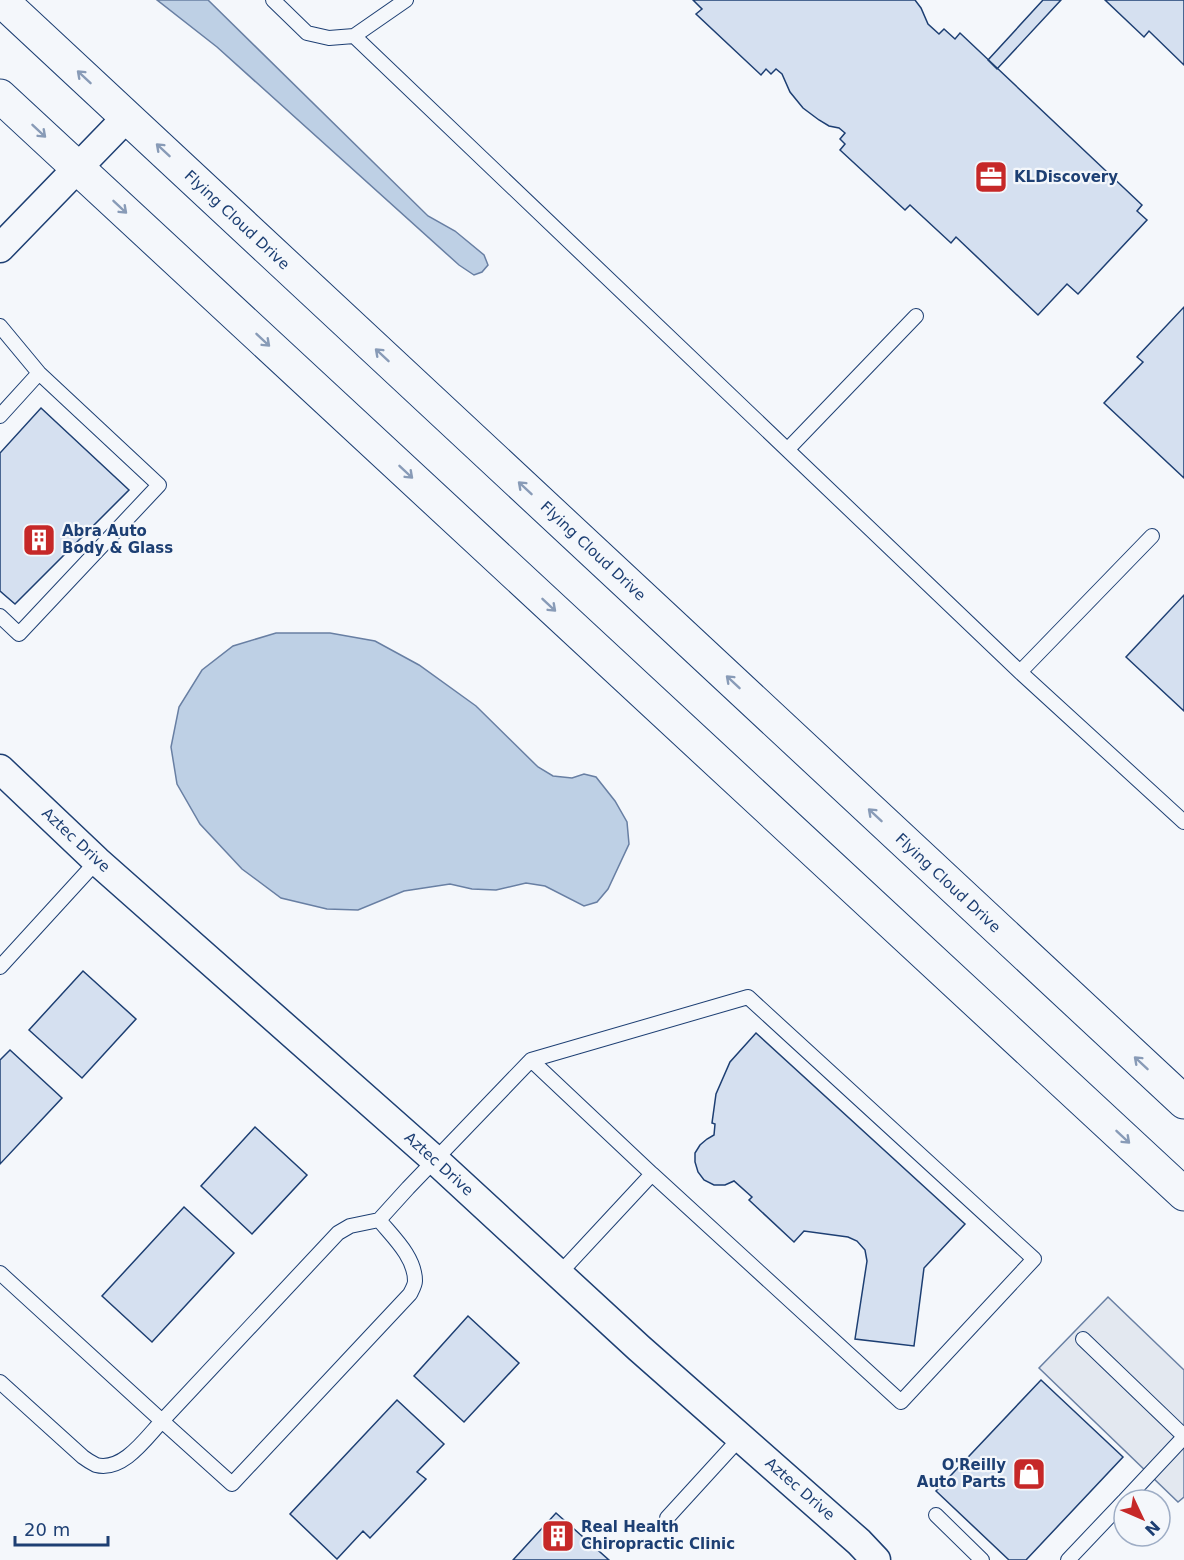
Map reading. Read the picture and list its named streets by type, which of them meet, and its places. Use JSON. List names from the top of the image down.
{
  "streets": {
    "main road": ["Flying Cloud Drive"],
    "street": ["Aztec Drive"]
  },
  "places": {
    "office": ["KLDiscovery"],
    "building": ["Abra Auto Body & Glass", "Real Health Chiropractic Clinic"],
    "shop": ["O'Reilly Auto Parts"]
  },
  "scale_bar": "20 m",
  "north": "bottom right"
}
